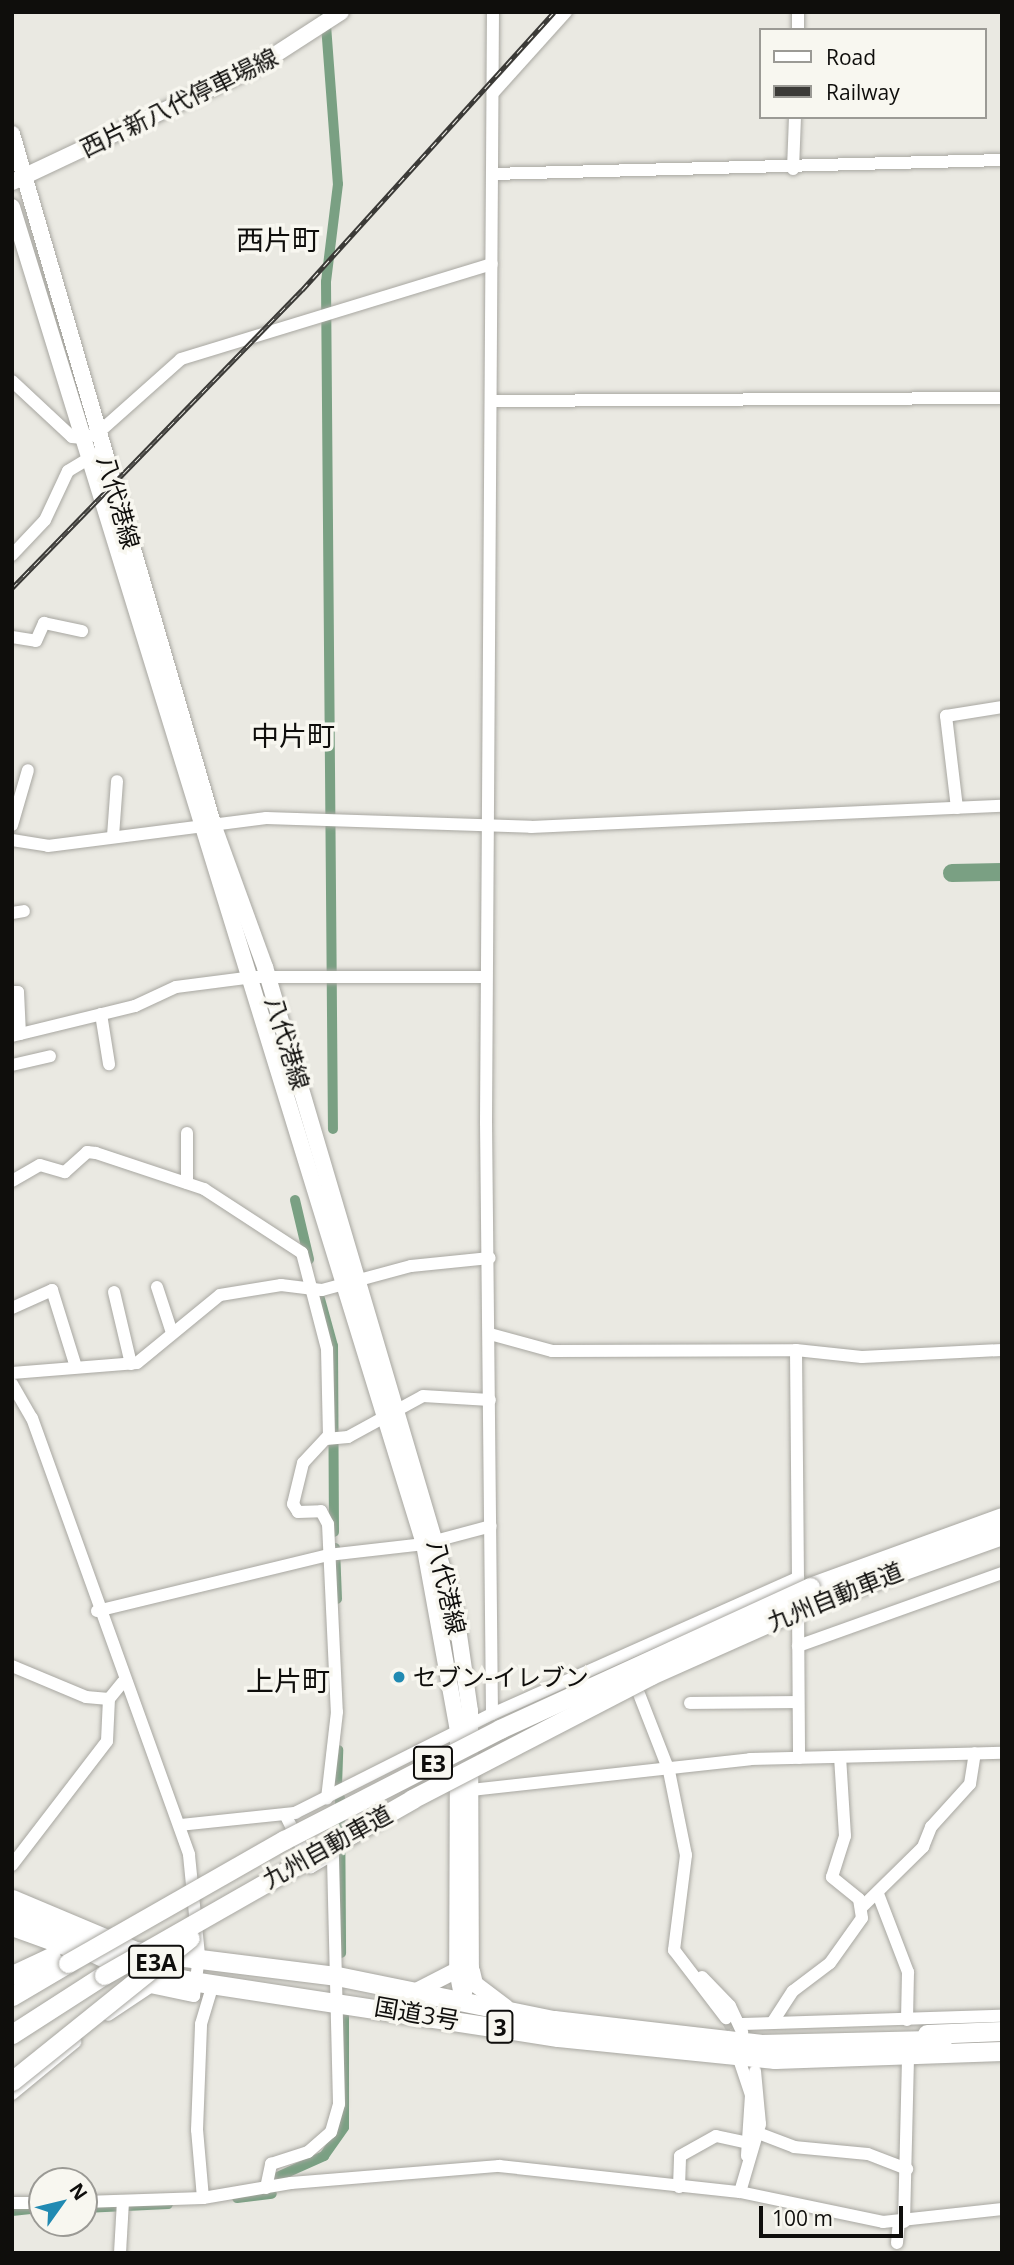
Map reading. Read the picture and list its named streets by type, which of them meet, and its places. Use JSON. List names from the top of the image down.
{
  "streets": {
    "highway": [
      "九州自動車道",
      "E3",
      "E3A",
      "国道3号",
      "3"
    ],
    "main road": ["西片新八代停車場線", "八代港線"]
  },
  "crossings": [
    ["西片新八代停車場線", "八代港線"],
    ["八代港線", "国道3号"],
    ["九州自動車道", "E3A"]
  ],
  "districts": ["西片町", "中片町", "上片町"],
  "places": ["セブン-イレブン"],
  "legend": ["Road", "Railway"],
  "scale_bar": "100 m",
  "north": "top right"
}
